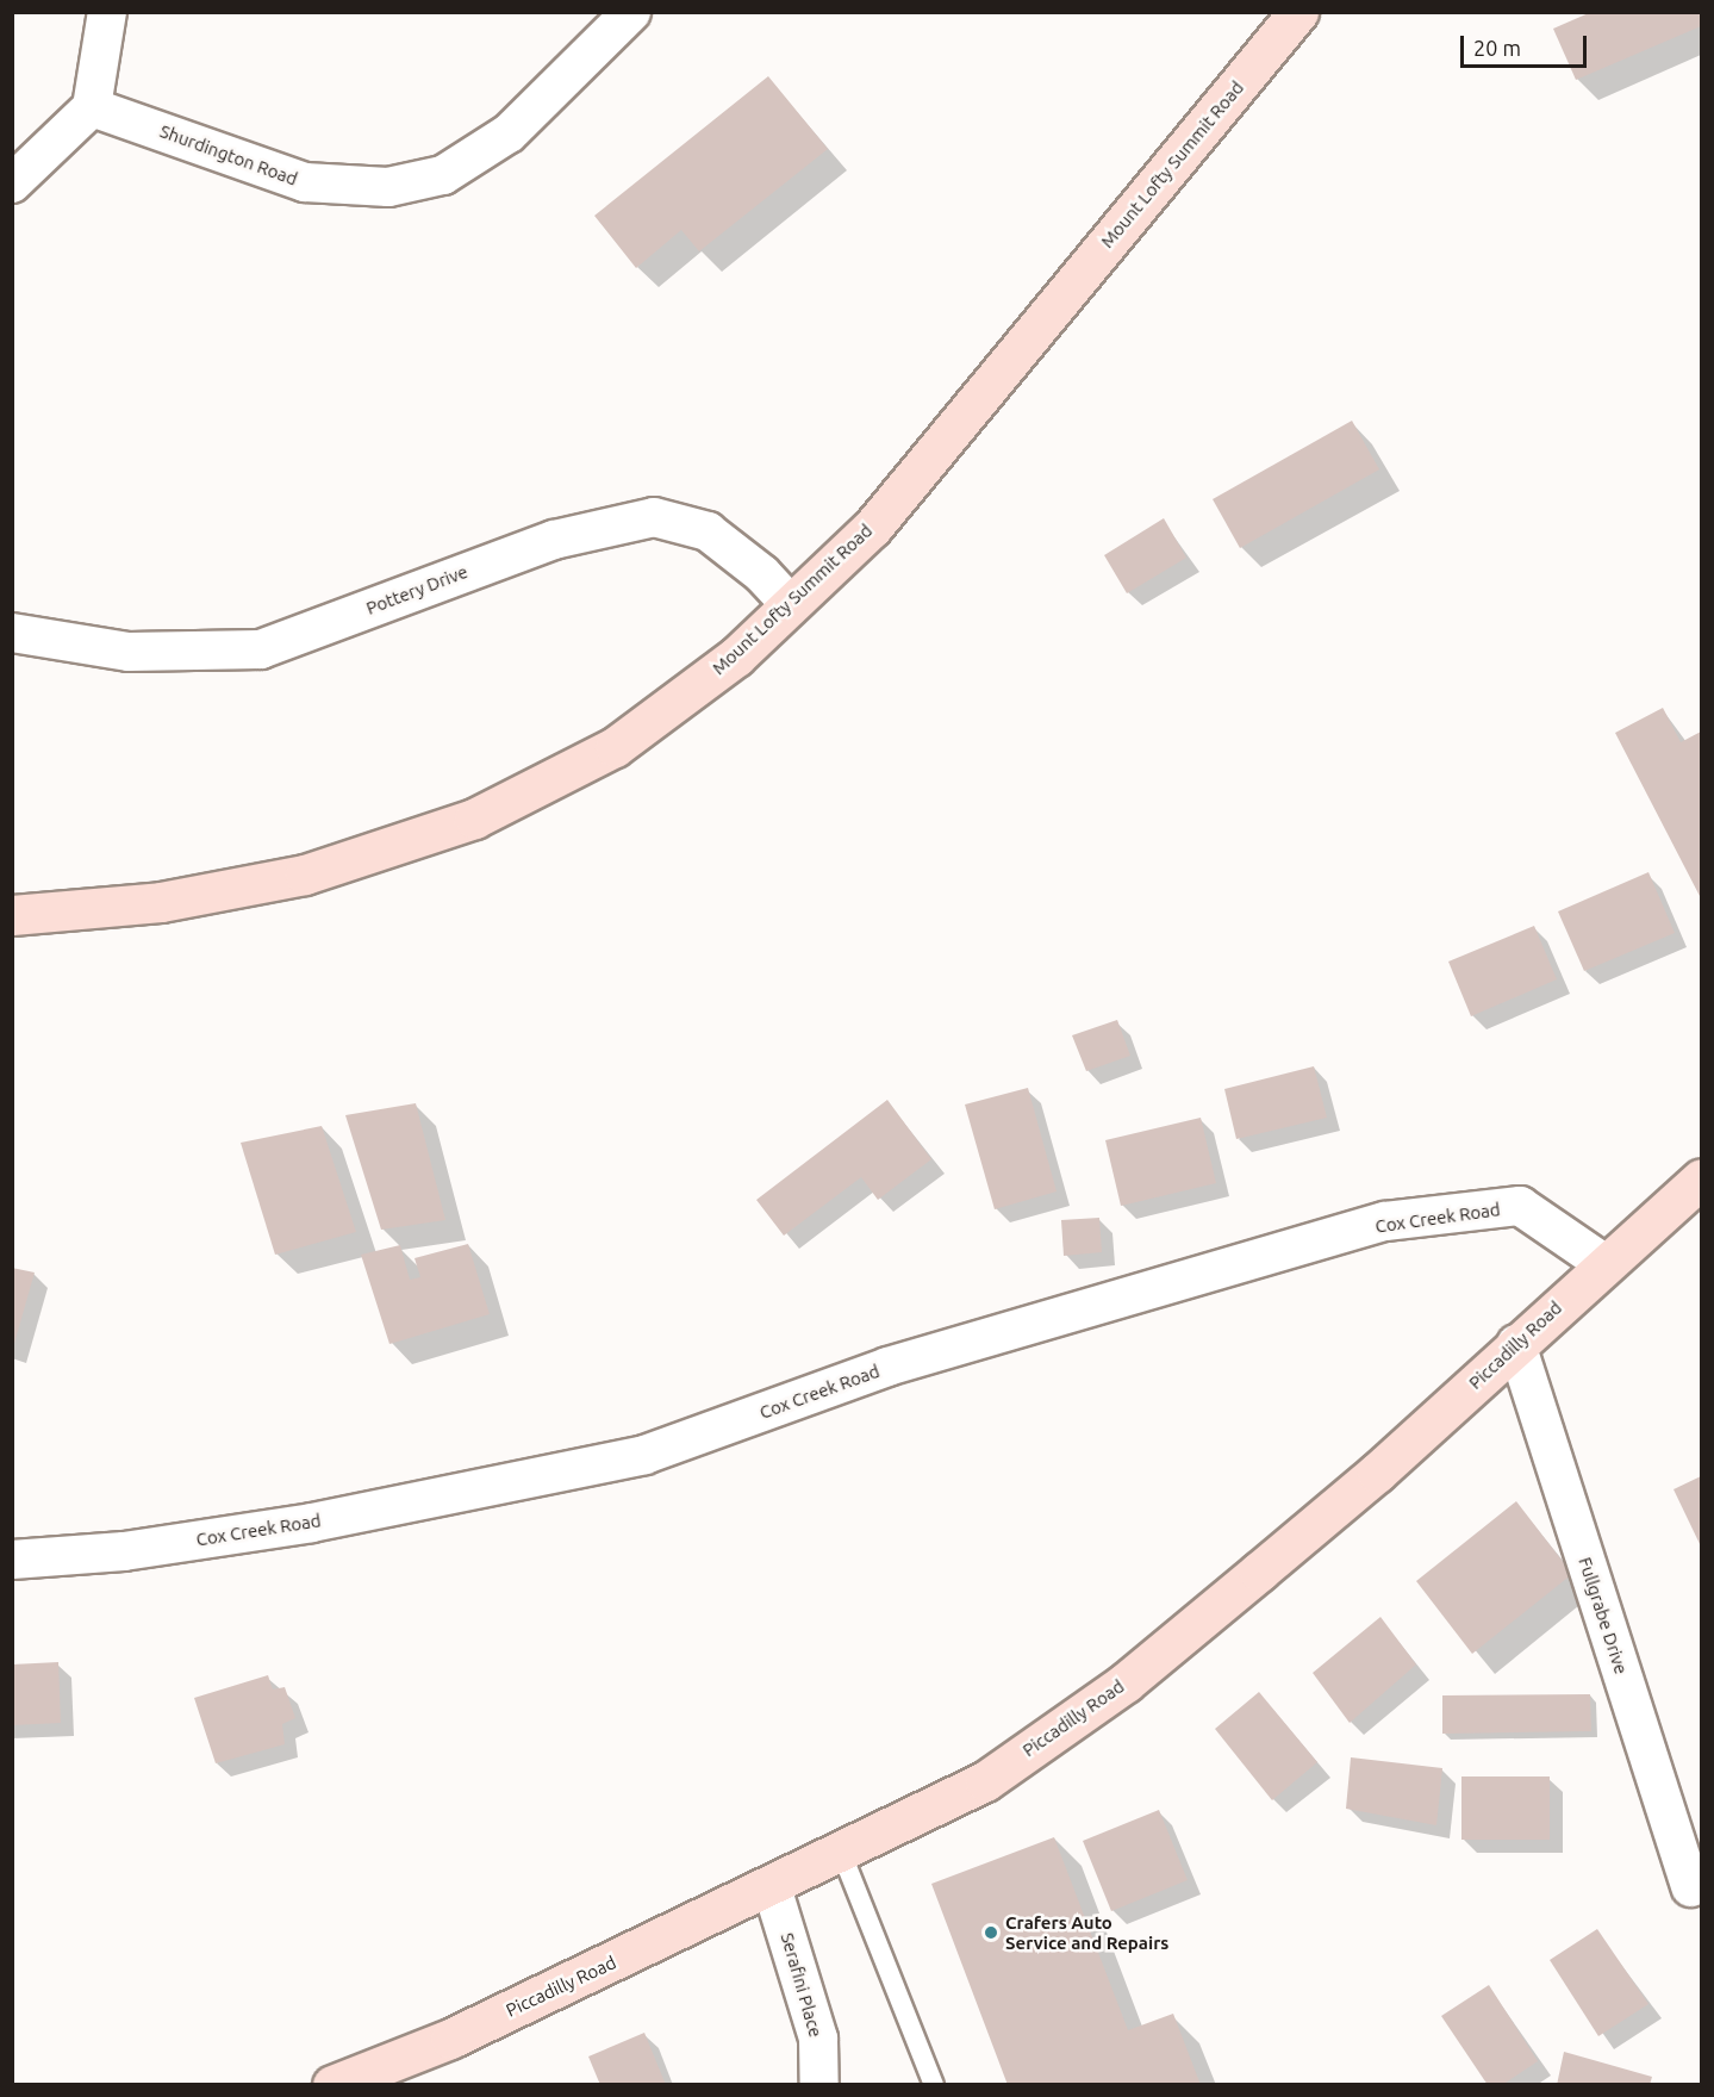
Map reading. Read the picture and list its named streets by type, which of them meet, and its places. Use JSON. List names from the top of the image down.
{
  "streets": {
    "main road": ["Mount Lofty Summit Road", "Piccadilly Road"],
    "street": [
      "Shurdington Road",
      "Pottery Drive",
      "Cox Creek Road",
      "Fullgrabe Drive",
      "Serafini Place"
    ]
  },
  "crossings": [
    ["Mount Lofty Summit Road", "Pottery Drive"],
    ["Cox Creek Road", "Piccadilly Road"],
    ["Piccadilly Road", "Fullgrabe Drive"],
    ["Piccadilly Road", "Serafini Place"]
  ],
  "places": ["Crafers Auto Service and Repairs"],
  "scale_bar": "20 m"
}
